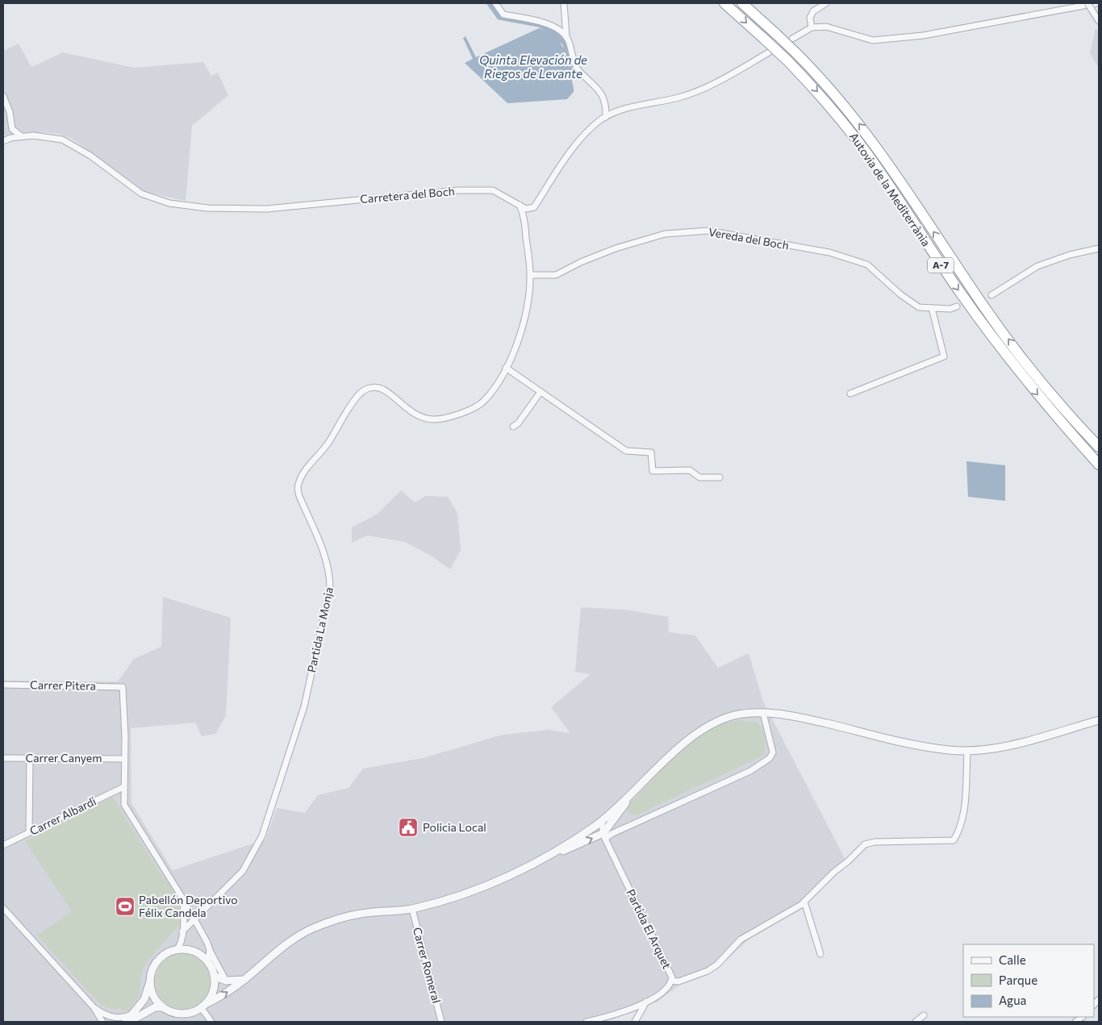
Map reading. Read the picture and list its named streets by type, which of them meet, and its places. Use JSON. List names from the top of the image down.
{
  "streets": {
    "highway": ["Autovia de la Mediterrània", "A-7"],
    "street": [
      "Carretera del Boch",
      "Vereda del Boch",
      "Partida La Monja",
      "Carrer Pitera",
      "Carrer Canyem",
      "Carrer Albardi",
      "Partida El Arquet",
      "Carrer Romeral"
    ]
  },
  "crossings": [
    ["Carrer Pitera", "Carrer Canyem"]
  ],
  "water": ["Quinta Elevación de Riegos de Levante"],
  "places": {
    "public building": ["Policia Local"],
    "sports": ["Pabellón Deportivo Félix Candela"]
  },
  "legend": ["Calle", "Parque", "Agua"]
}
